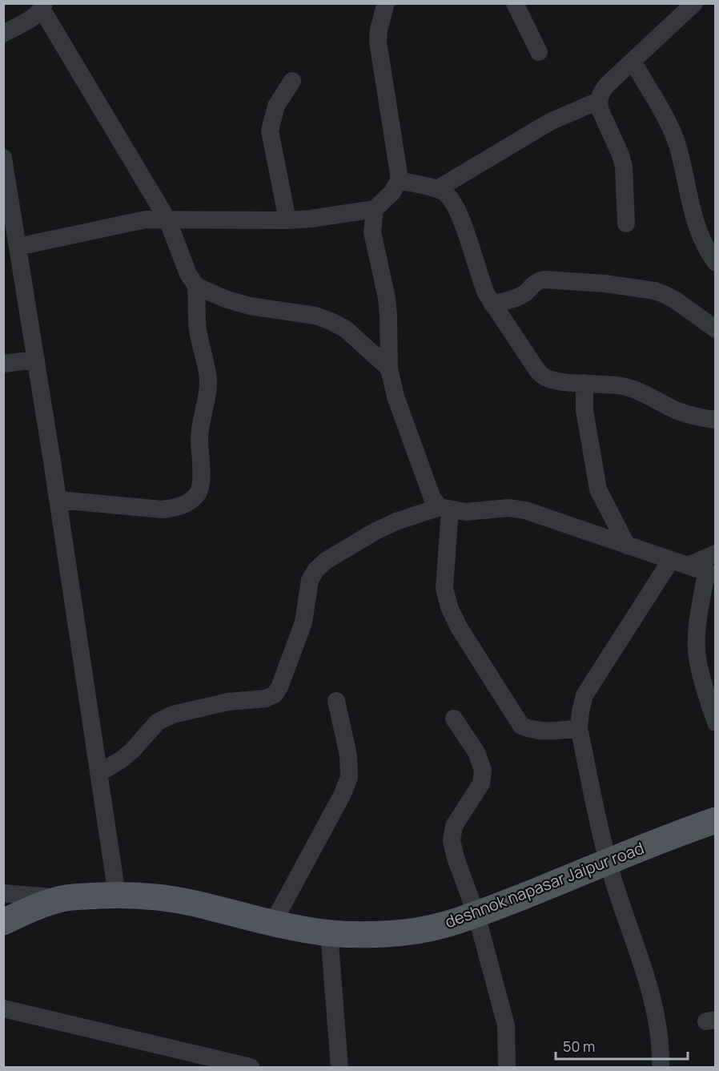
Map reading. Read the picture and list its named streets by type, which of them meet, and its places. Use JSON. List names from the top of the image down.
{
  "streets": {
    "main road": ["deshnok napasar Jaipur road"]
  },
  "scale_bar": "50 m"
}
